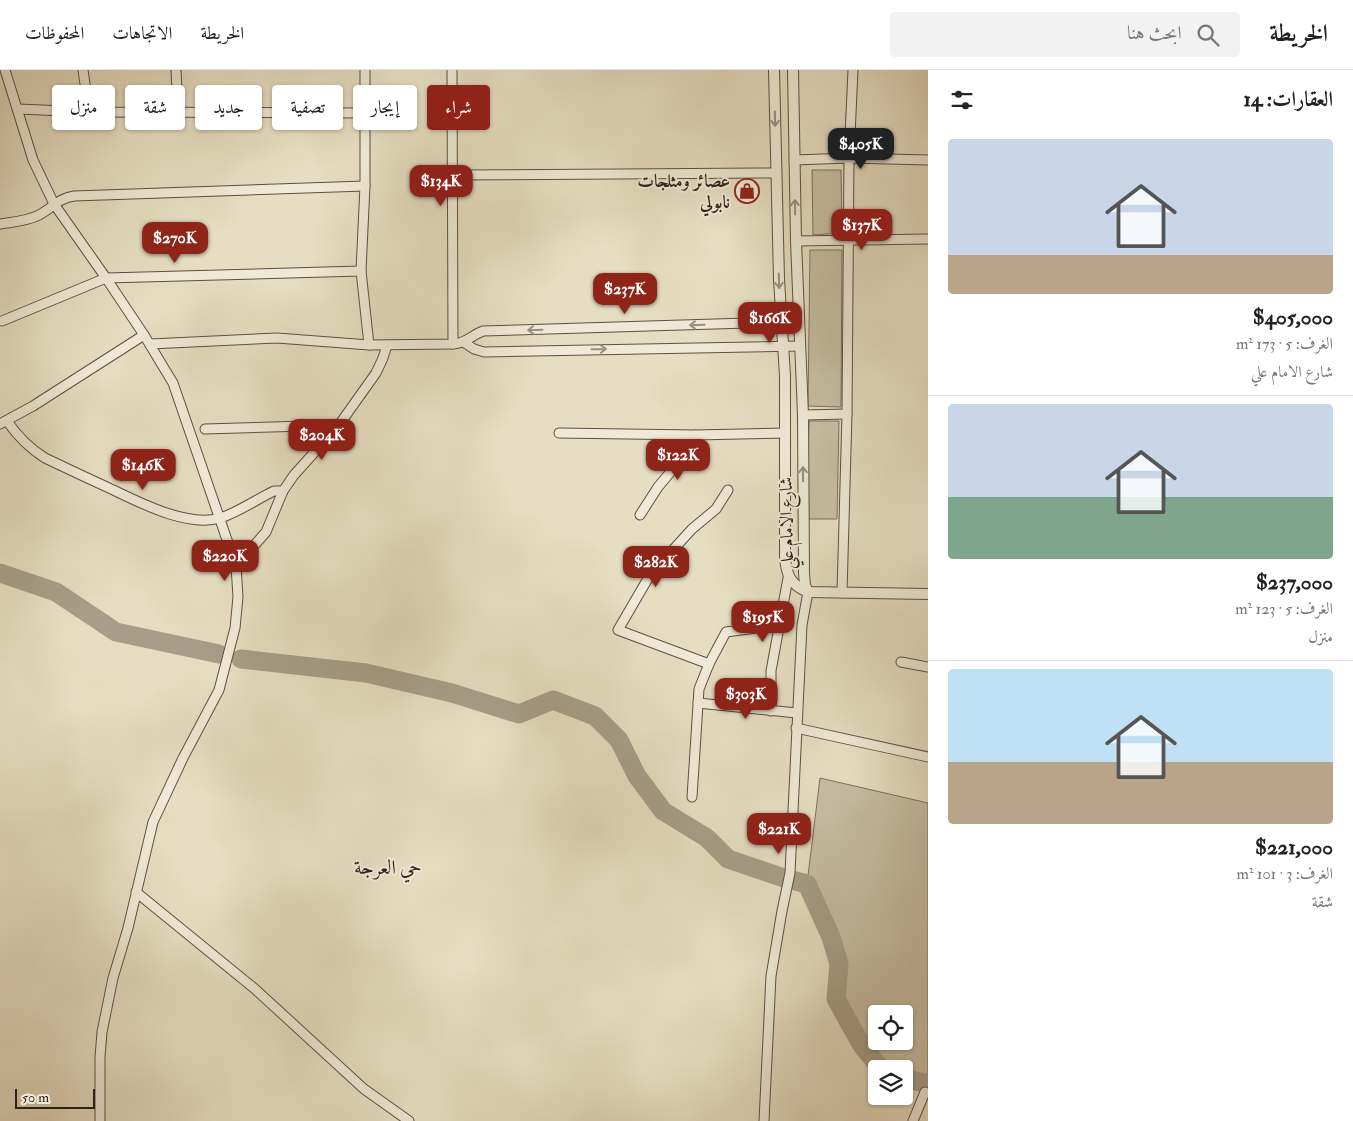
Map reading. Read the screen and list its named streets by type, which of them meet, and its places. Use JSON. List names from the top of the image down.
{
  "streets": {
    "street": ["شارع الامام علي"]
  },
  "districts": ["حي العرجة"],
  "places": {
    "shop": ["عصائر ومثلجات نابولي"]
  },
  "scale_bar": "50 m",
  "page": {
    "header": "الخريطة",
    "search": "ابحث هنا",
    "nav": ["الخريطة", "الاتجاهات", "المحفوظات"],
    "heading": "العقارات: 14",
    "chip": [
      "شراء",
      "إيجار",
      "تصفية",
      "جديد",
      "شقة",
      "منزل"
    ],
    "price": [
      "$405K",
      "$134K",
      "$137K",
      "$270K",
      "$237K",
      "$166K",
      "$204K",
      "$122K",
      "$146K",
      "$220K",
      "$282K",
      "$195K",
      "$303K",
      "$221K"
    ],
    "list": [
      {
        "name": "$405,000",
        "note": "الغرف: 5 · 173 m² · شارع الامام علي"
      },
      {
        "name": "$237,000",
        "note": "الغرف: 5 · 123 m² · منزل"
      },
      {
        "name": "$221,000",
        "note": "الغرف: 3 · 101 m² · شقة"
      }
    ],
    "scale": "50 m"
  }
}
